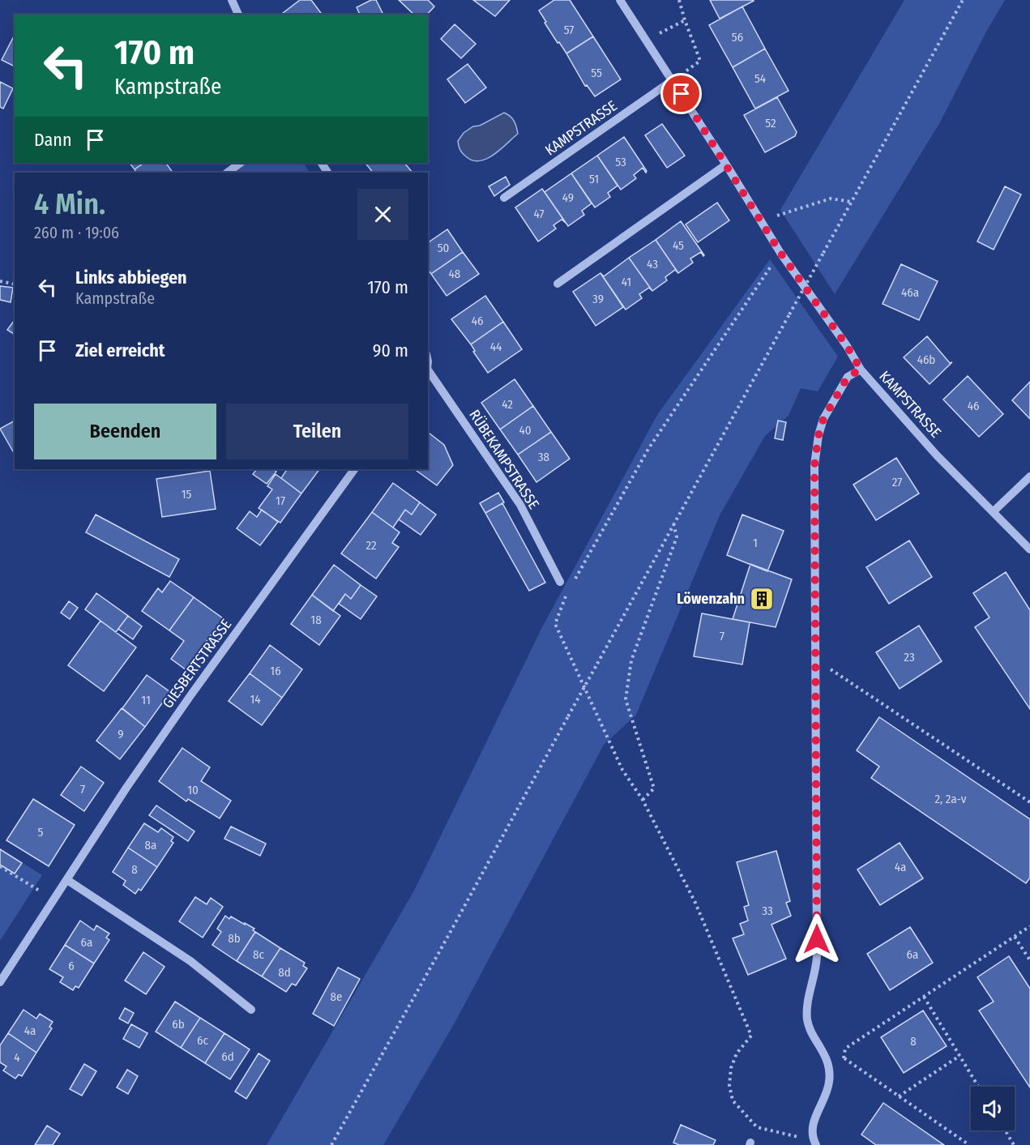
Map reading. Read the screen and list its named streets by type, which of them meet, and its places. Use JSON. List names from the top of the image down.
{
  "streets": {
    "street": ["KAMPSTRASSE", "RÜBEKAMPSTRASSE", "GIESBERTSTRASSE"]
  },
  "places": {
    "building": ["Löwenzahn"]
  },
  "house_numbers": [
    "57",
    "56",
    "55",
    "54",
    "52",
    "53",
    "51",
    "49",
    "47",
    "45",
    "50",
    "43",
    "48",
    "41",
    "46a",
    "39",
    "46",
    "44",
    "46b",
    "42",
    "46",
    "40",
    "38",
    "27",
    "15",
    "17",
    "1",
    "22",
    "18",
    "7",
    "23",
    "16",
    "14",
    "11",
    "9",
    "7",
    "10",
    "2, 2a-v",
    "5",
    "8a",
    "4a",
    "8",
    "33",
    "8b",
    "6a",
    "8c",
    "6a",
    "6",
    "8d",
    "8e",
    "6b",
    "4a",
    "6c",
    "8",
    "6d",
    "4"
  ],
  "page": {
    "turn": ["170 m", "Kampstraße"],
    "then": "Dann",
    "heading": ["4 Min.", "260 m · 19:06"],
    "list": [
      {
        "name": "Links abbiegen",
        "note": "Kampstraße",
        "value": "170 m"
      },
      {
        "name": "Ziel erreicht",
        "value": "90 m"
      }
    ],
    "buttons": ["Beenden", "Teilen"]
  }
}
